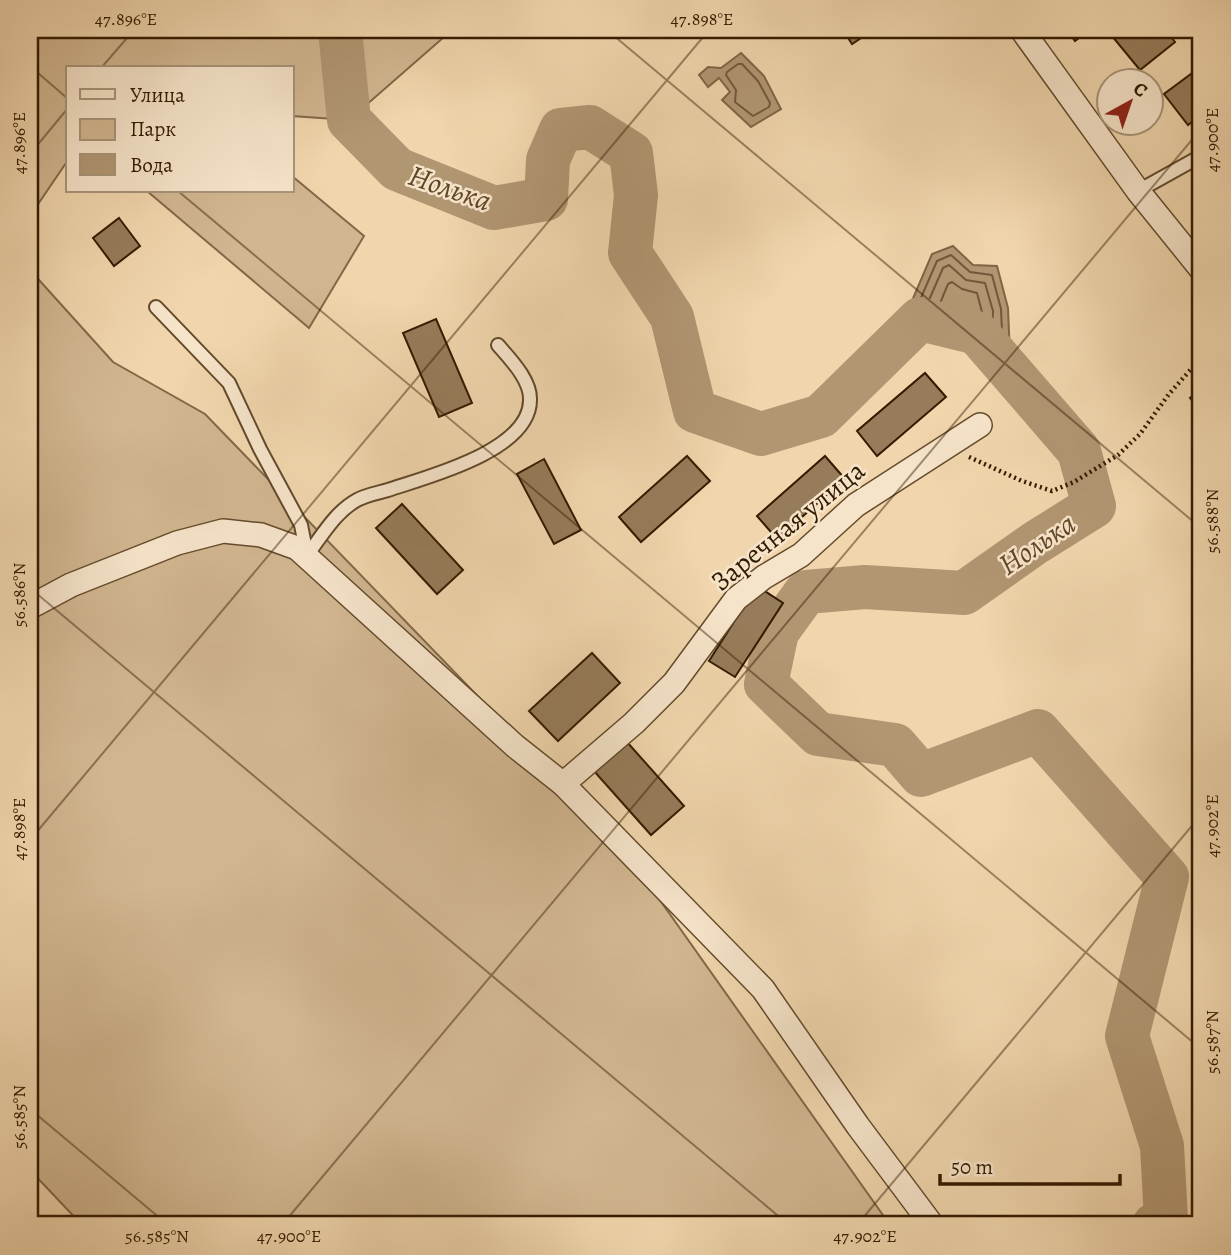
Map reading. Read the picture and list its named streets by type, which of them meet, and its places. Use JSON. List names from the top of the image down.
{
  "streets": {
    "street": ["Заречная улица"]
  },
  "water": ["Нолька"],
  "legend": ["Улица", "Парк", "Вода"],
  "scale_bar": "50 m",
  "north": "top right",
  "coordinates": [
    "47.896°E",
    "47.898°E",
    "47.900°E",
    "56.588°N",
    "56.586°N",
    "47.902°E",
    "56.587°N",
    "56.585°N"
  ]
}
